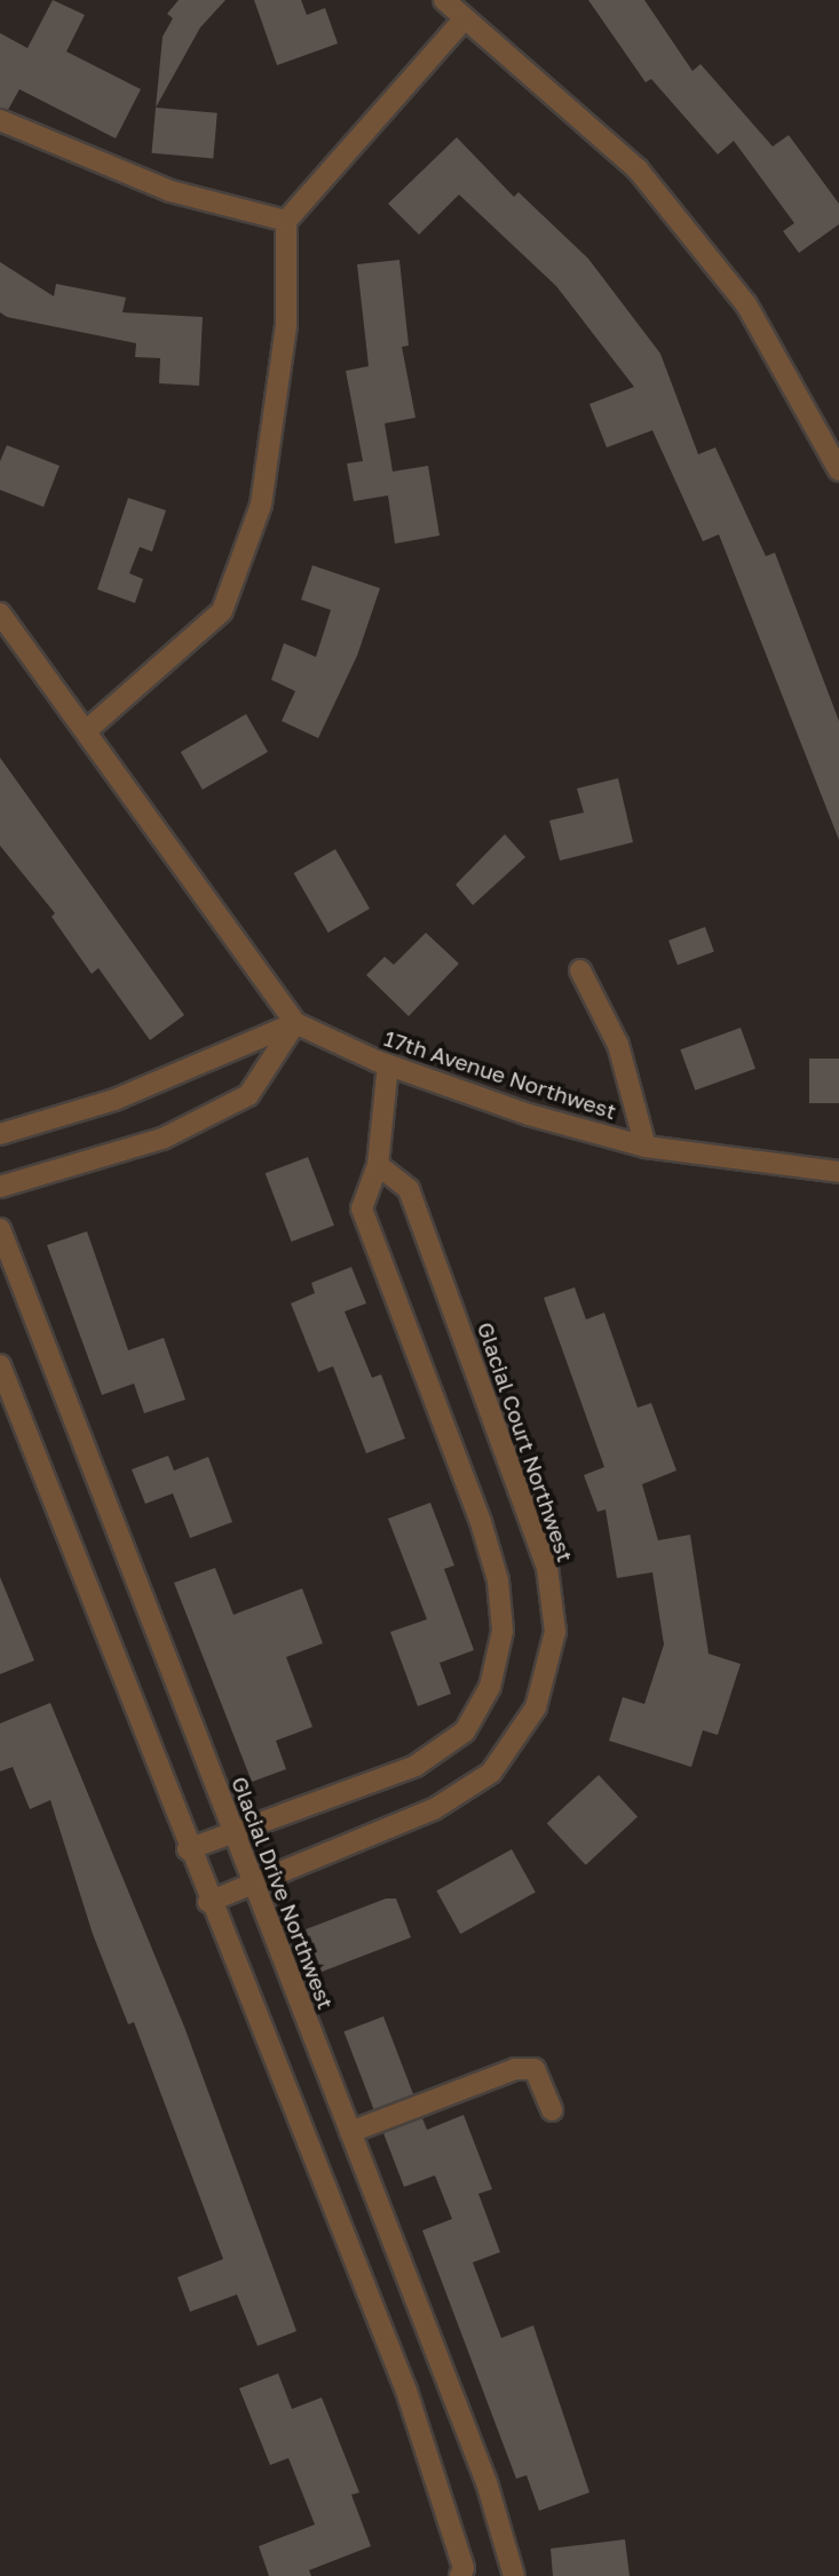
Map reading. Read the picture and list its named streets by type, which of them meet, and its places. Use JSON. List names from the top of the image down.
{
  "streets": {
    "street": ["17th Avenue Northwest", "Glacial Court Northwest", "Glacial Drive Northwest"]
  },
  "crossings": [
    ["Glacial Court Northwest", "Glacial Drive Northwest"]
  ]
}
